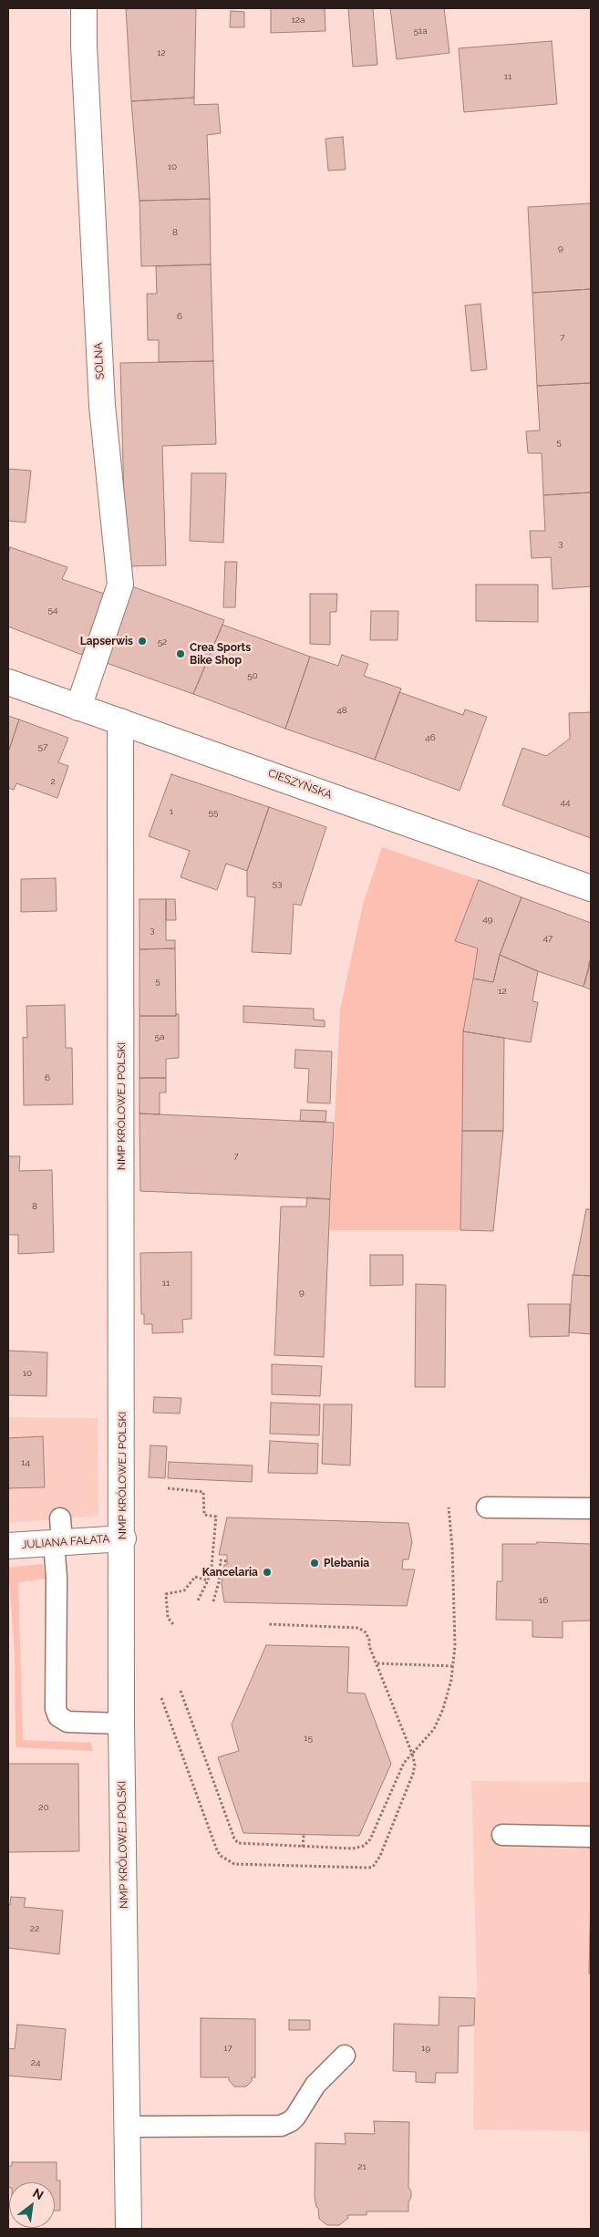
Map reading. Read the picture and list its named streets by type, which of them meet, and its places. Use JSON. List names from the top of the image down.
{
  "streets": {
    "street": [
      "SOLNA",
      "CIESZYŃSKA",
      "NMP KRÓLOWEJ POLSKI",
      "JULIANA FAŁATA"
    ]
  },
  "crossings": [
    ["SOLNA", "CIESZYŃSKA"],
    ["CIESZYŃSKA", "NMP KRÓLOWEJ POLSKI"],
    ["NMP KRÓLOWEJ POLSKI", "JULIANA FAŁATA"]
  ],
  "places": [
    "Lapserwis",
    "Crea Sports Bike Shop",
    "Plebania",
    "Kancelaria"
  ],
  "house_numbers": [
    "12a",
    "51a",
    "12",
    "11",
    "10",
    "8",
    "9",
    "6",
    "7",
    "5",
    "3",
    "54",
    "52",
    "50",
    "48",
    "46",
    "57",
    "2",
    "44",
    "1",
    "55",
    "53",
    "49",
    "3",
    "47",
    "5",
    "12",
    "5a",
    "6",
    "7",
    "8",
    "11",
    "9",
    "10",
    "14",
    "16",
    "15",
    "20",
    "22",
    "17",
    "19",
    "24",
    "21"
  ],
  "north": "top right"
}
